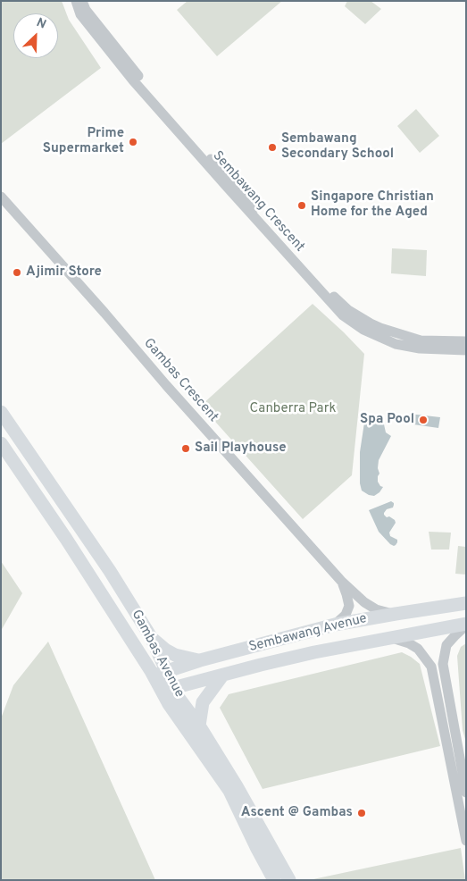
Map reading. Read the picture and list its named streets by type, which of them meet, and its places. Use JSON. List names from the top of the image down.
{
  "streets": {
    "main road": ["Sembawang Avenue", "Gambas Avenue"],
    "street": ["Sembawang Crescent", "Gambas Crescent"]
  },
  "crossings": [
    ["Gambas Crescent", "Sembawang Avenue"],
    ["Sembawang Avenue", "Gambas Avenue"]
  ],
  "parks": ["Canberra Park"],
  "places": [
    "Prime Supermarket",
    "Sembawang Secondary School",
    "Singapore Christian Home for the Aged",
    "Ajimir Store",
    "Spa Pool",
    "Sail Playhouse",
    "Ascent @ Gambas"
  ],
  "north": "top right"
}
